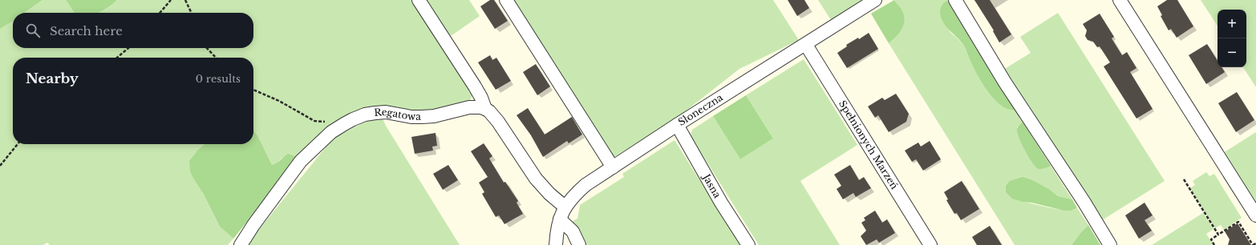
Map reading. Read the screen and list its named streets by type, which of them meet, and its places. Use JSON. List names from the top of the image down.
{
  "streets": {
    "street": [
      "Słoneczna",
      "Regatowa",
      "Spełnionych Marzeń",
      "Jasna"
    ]
  },
  "crossings": [
    ["Słoneczna", "Spełnionych Marzeń"],
    ["Słoneczna", "Jasna"]
  ],
  "page": {
    "map_buttons": ["+", "−"],
    "search": "Search here",
    "heading": ["Nearby", "0 results"]
  }
}
